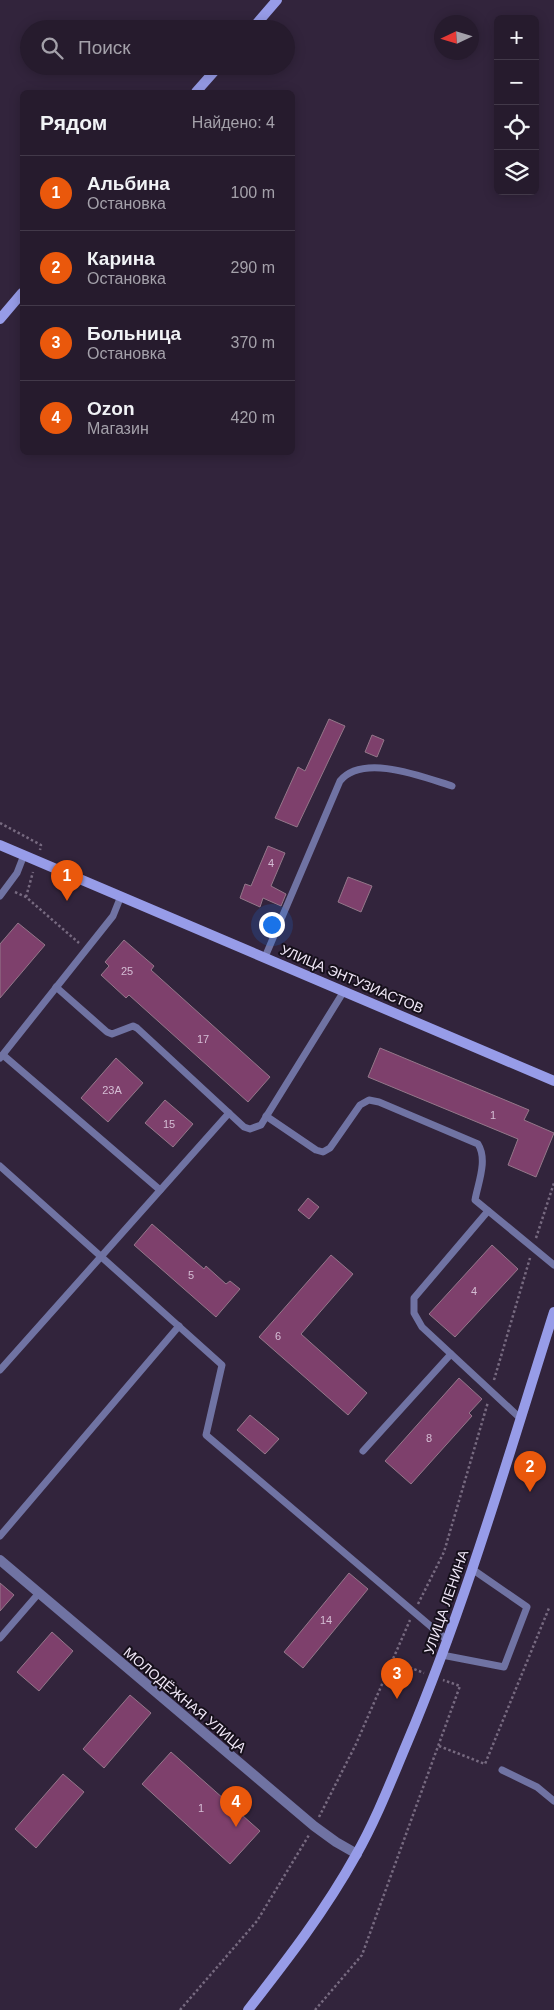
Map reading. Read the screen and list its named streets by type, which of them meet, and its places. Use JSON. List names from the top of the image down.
{
  "streets": {
    "main road": ["УЛИЦА ЭНТУЗИАСТОВ", "УЛИЦА ЛЕНИНА"],
    "street": ["МОЛОДЁЖНАЯ УЛИЦА"]
  },
  "crossings": [
    ["УЛИЦА ЛЕНИНА", "МОЛОДЁЖНАЯ УЛИЦА"]
  ],
  "house_numbers": [
    "4",
    "25",
    "17",
    "23А",
    "1",
    "15",
    "5",
    "4",
    "6",
    "8",
    "14",
    "1"
  ],
  "north": "left",
  "page": {
    "map_buttons": ["+", "−"],
    "search": "Поиск",
    "heading": ["Рядом", "Найдено: 4"],
    "list": [
      {
        "mark": "1",
        "name": "Альбина",
        "note": "Остановка",
        "value": "100 m"
      },
      {
        "mark": "2",
        "name": "Карина",
        "note": "Остановка",
        "value": "290 m"
      },
      {
        "mark": "3",
        "name": "Больница",
        "note": "Остановка",
        "value": "370 m"
      },
      {
        "mark": "4",
        "name": "Ozon",
        "note": "Магазин",
        "value": "420 m"
      }
    ],
    "pins": [
      "1",
      "2",
      "3",
      "4"
    ]
  }
}
